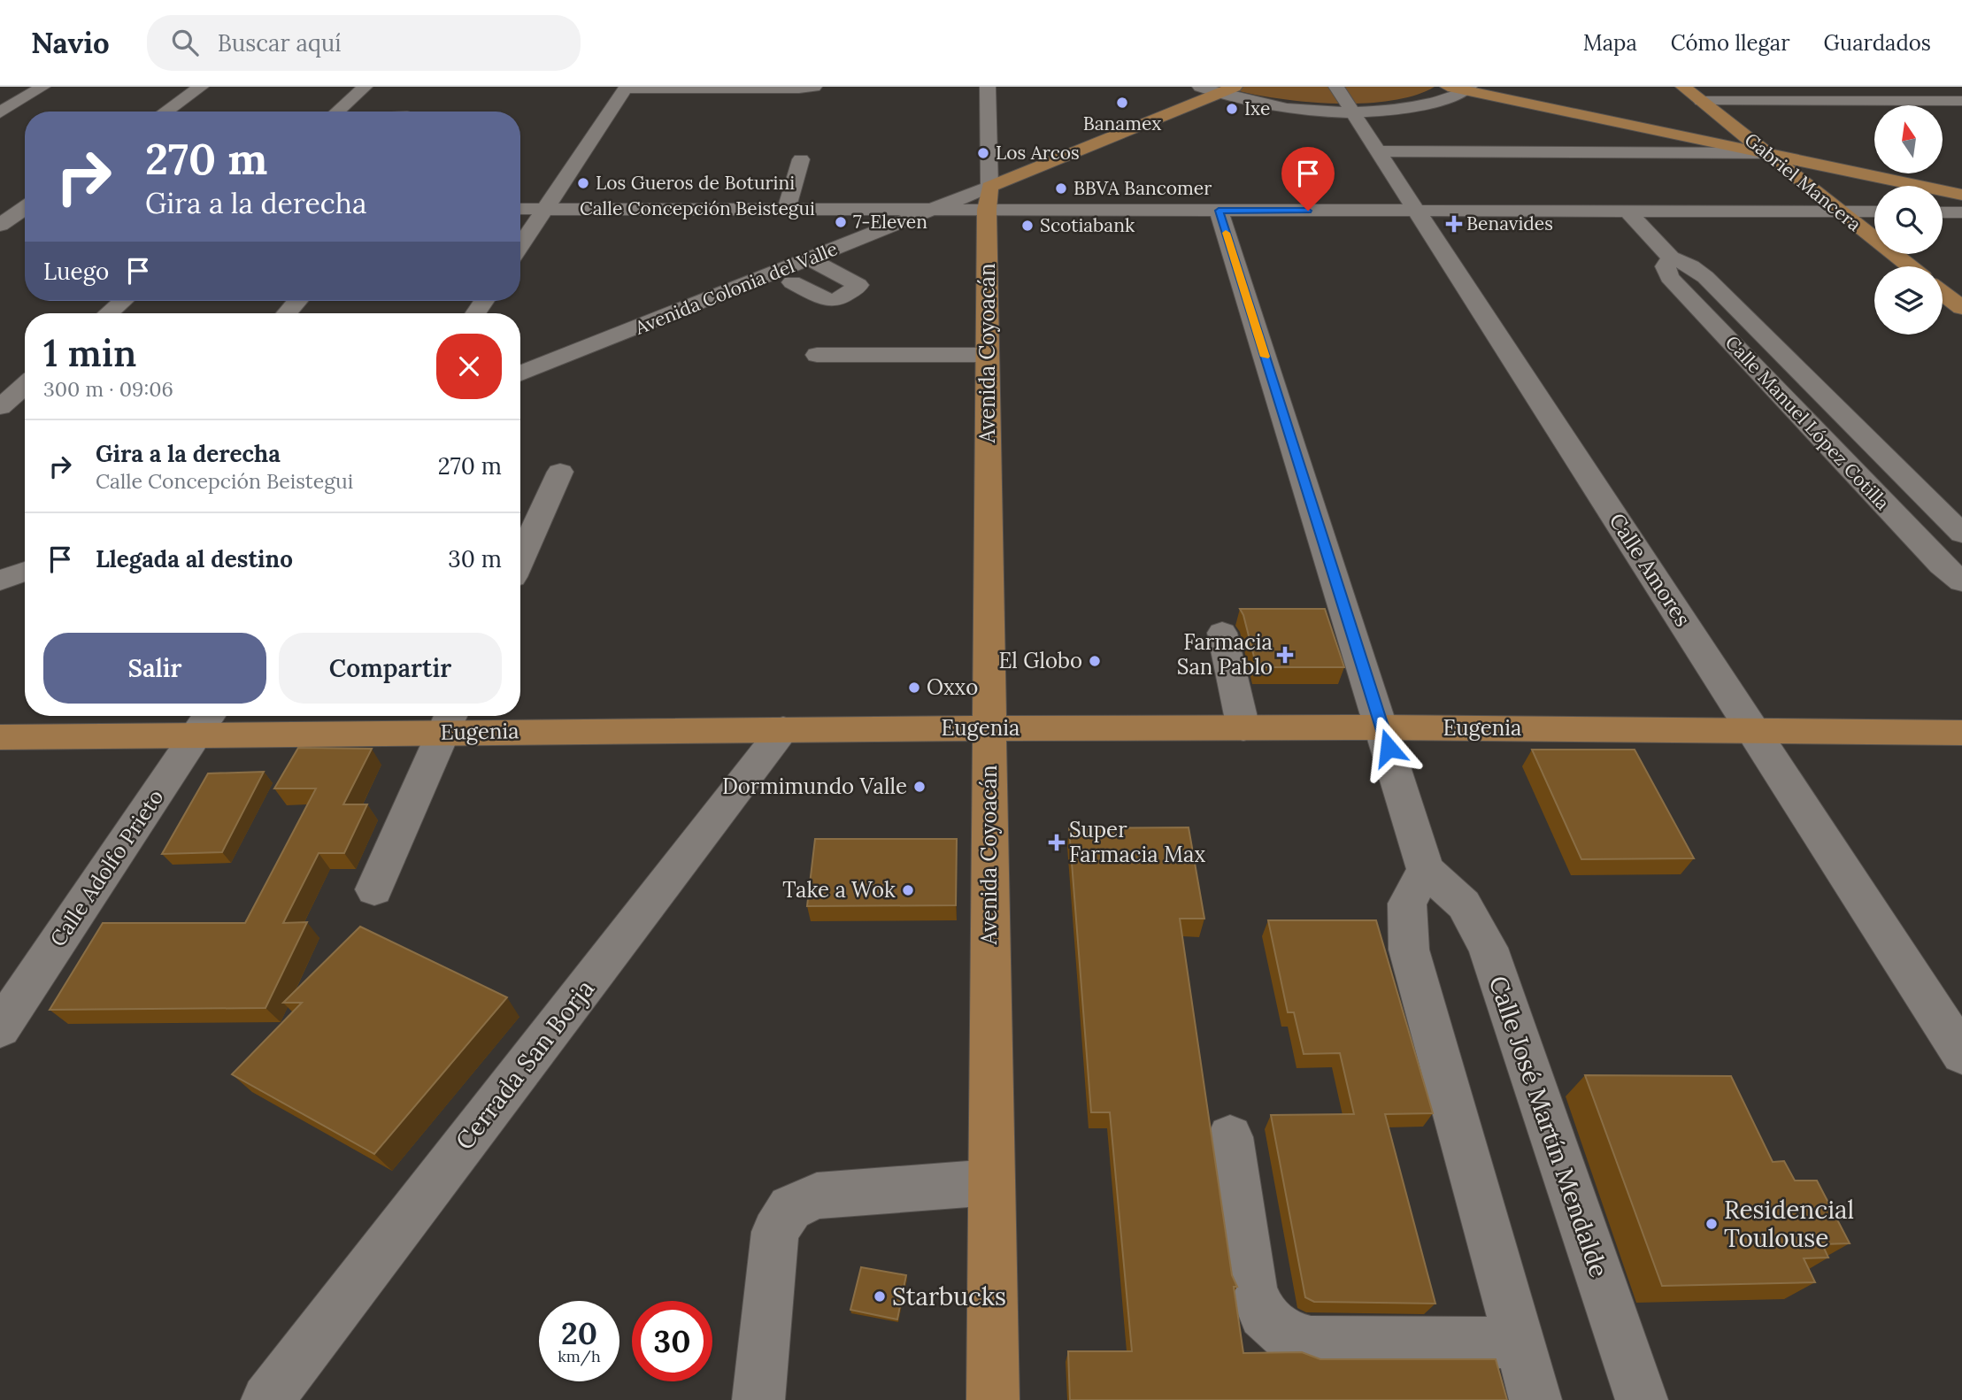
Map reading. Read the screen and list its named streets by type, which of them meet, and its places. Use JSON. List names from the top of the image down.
{
  "streets": {
    "main road": [
      "Gabriel Mancera",
      "Avenida Colonia del Valle",
      "Avenida Coyoacán",
      "Eugenia"
    ],
    "street": [
      "Calle Concepción Beistegui",
      "Calle Manuel López Cotilla",
      "Calle Amores",
      "Calle Adolfo Prieto",
      "Cerrada San Borja",
      "Calle José Martín Mendalde"
    ]
  },
  "crossings": [
    ["Calle Concepción Beistegui", "Avenida Colonia del Valle"],
    ["Avenida Colonia del Valle", "Avenida Coyoacán"],
    ["Avenida Coyoacán", "Eugenia"],
    ["Calle Amores", "Eugenia"],
    ["Eugenia", "Calle Adolfo Prieto"],
    ["Eugenia", "Cerrada San Borja"]
  ],
  "places": {
    "other": [
      "Banamex",
      "Ixe",
      "Los Arcos",
      "Los Gueros de Boturini",
      "BBVA Bancomer",
      "7-Eleven",
      "Scotiabank",
      "El Globo",
      "Oxxo",
      "Dormimundo Valle",
      "Take a Wok",
      "Residencial Toulouse",
      "Starbucks"
    ],
    "health": ["Benavides", "Farmacia San Pablo", "Super Farmacia Max"]
  },
  "north": "top",
  "page": {
    "header": "Navio",
    "search": "Buscar aquí",
    "nav": ["Mapa", "Cómo llegar", "Guardados"],
    "turn": ["270 m", "Gira a la derecha"],
    "then": "Luego",
    "heading": ["1 min", "300 m · 09:06"],
    "list": [
      {
        "name": "Gira a la derecha",
        "note": "Calle Concepción Beistegui",
        "value": "270 m"
      },
      {
        "name": "Llegada al destino",
        "value": "30 m"
      }
    ],
    "buttons": ["Salir", "Compartir"],
    "speed": "20 km/h",
    "limit": "30"
  }
}
